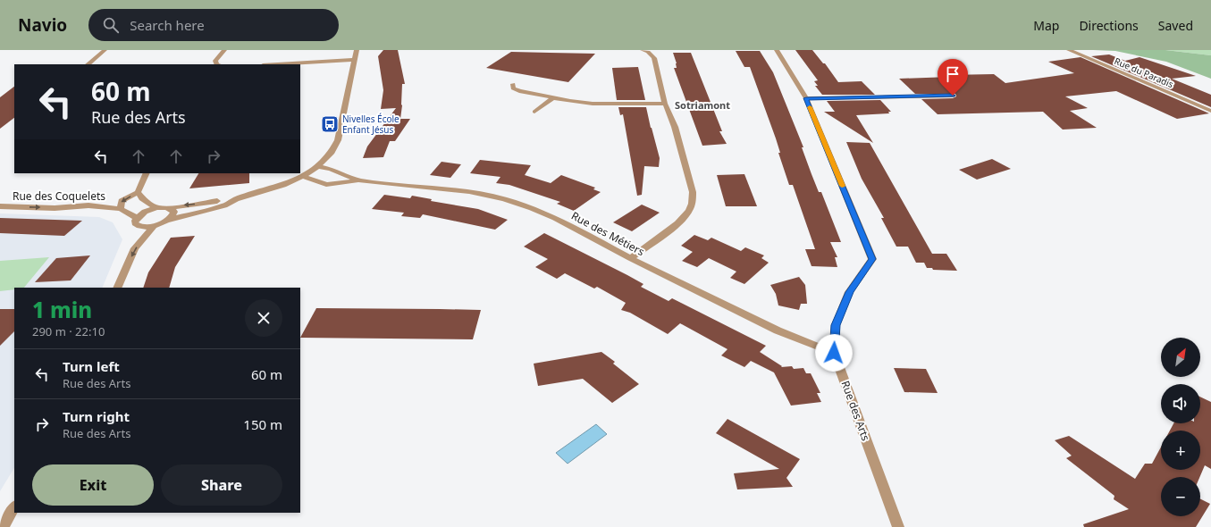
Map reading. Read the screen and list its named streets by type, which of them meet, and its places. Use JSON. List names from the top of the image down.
{
  "streets": {
    "street": [
      "Rue du Paradis",
      "Rue des Coquelets",
      "Rue des Métiers",
      "Rue des Arts"
    ]
  },
  "crossings": [
    ["Rue des Métiers", "Rue des Arts"]
  ],
  "one_way": ["Rue des Coquelets"],
  "districts": ["Sotriamont"],
  "places": {
    "bus stop": ["Nivelles École Enfant Jésus"]
  },
  "north": "top right",
  "page": {
    "header": "Navio",
    "search": "Search here",
    "nav": ["Map", "Directions", "Saved"],
    "turn": ["60 m", "Rue des Arts"],
    "heading": ["1 min", "290 m · 22:10"],
    "map_buttons": ["+", "−"],
    "list": [
      {
        "name": "Turn left",
        "note": "Rue des Arts",
        "value": "60 m"
      },
      {
        "name": "Turn right",
        "note": "Rue des Arts",
        "value": "150 m"
      }
    ],
    "buttons": ["Exit", "Share"]
  }
}
